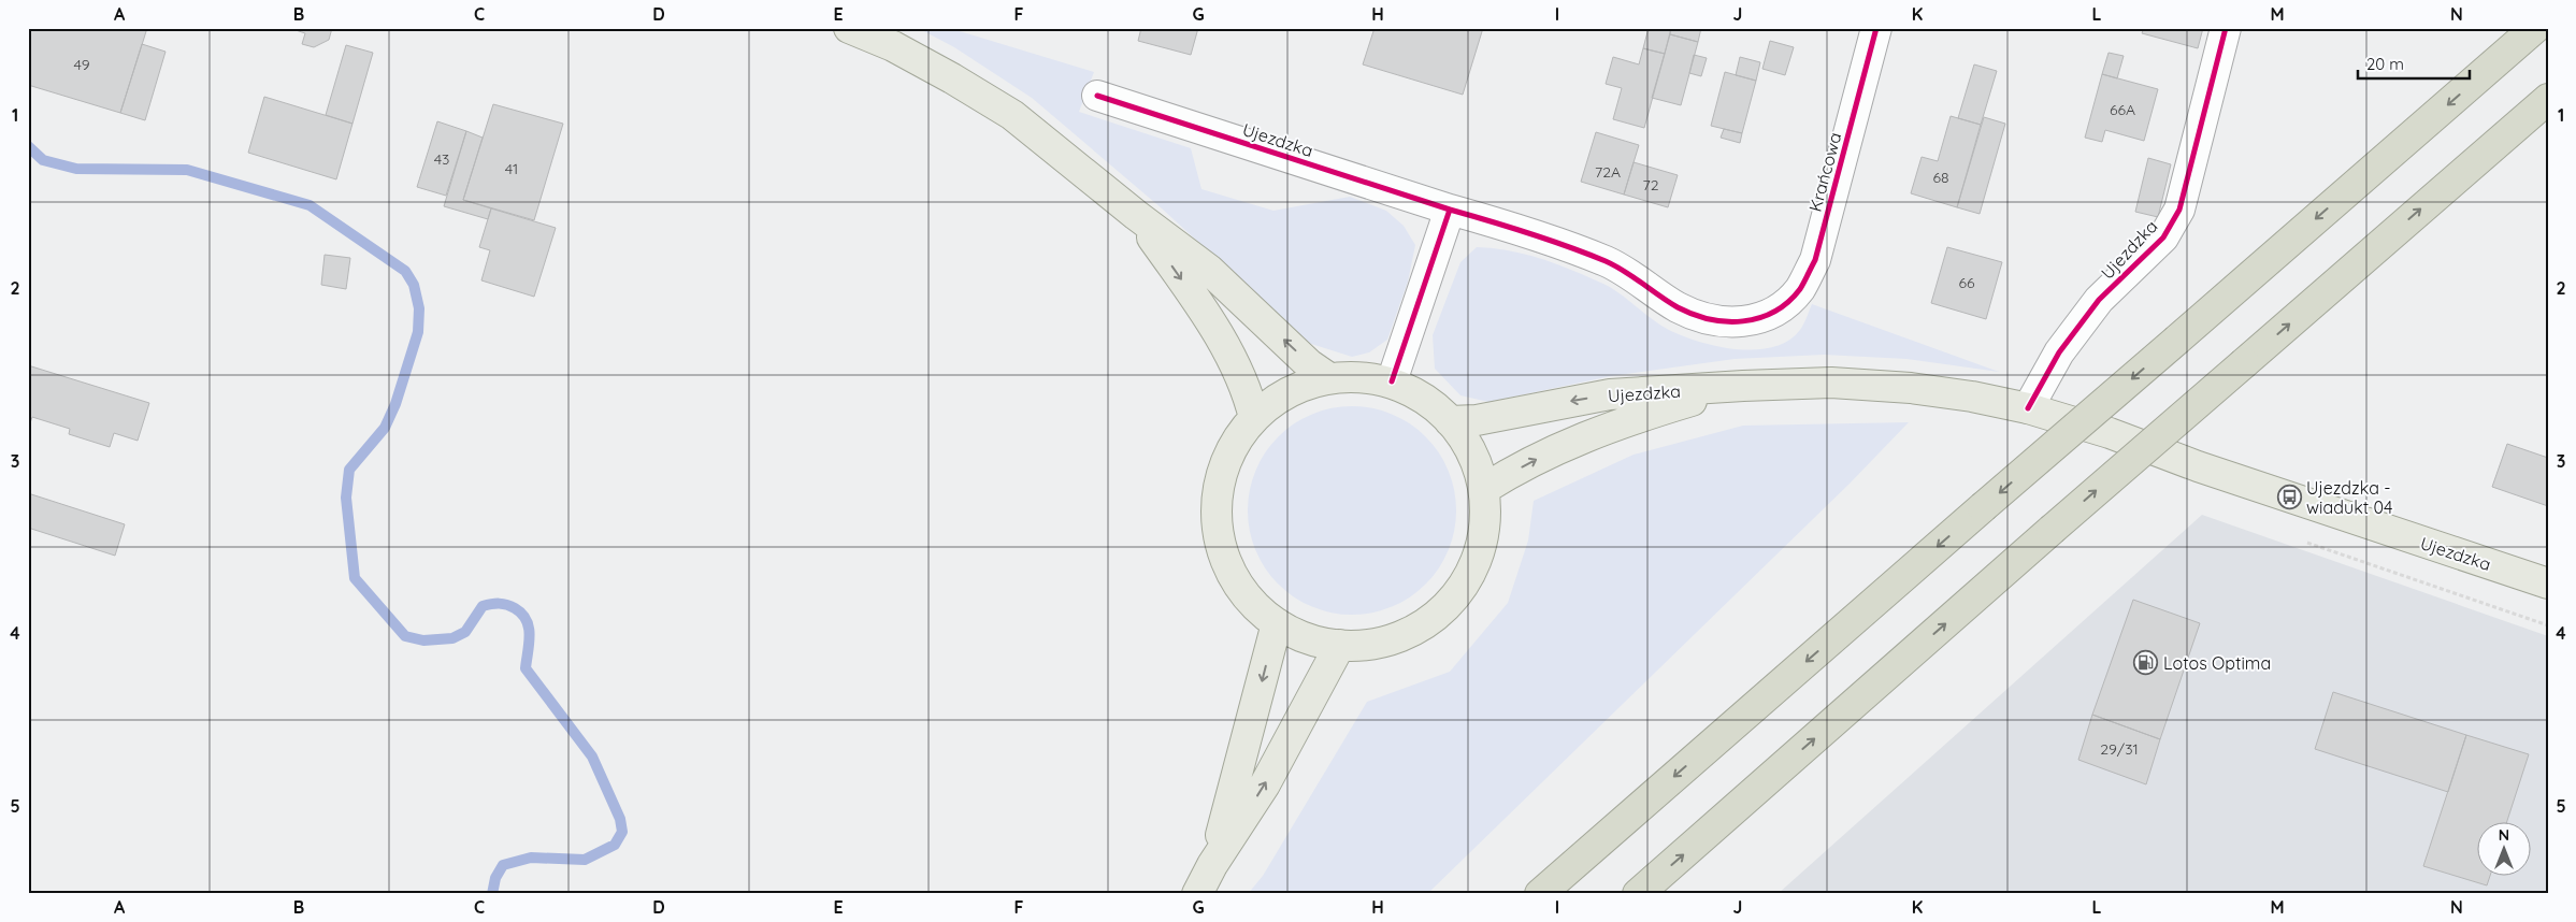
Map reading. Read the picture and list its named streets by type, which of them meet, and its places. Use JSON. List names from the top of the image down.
{
  "streets": {
    "main road": ["Ujezdzka"],
    "street": ["Krańcowa"]
  },
  "crossings": [
    ["Ujezdzka", "Krańcowa"]
  ],
  "places": {
    "bus stop": ["Ujezdzka - wiadukt 04"],
    "fuel station": ["Lotos Optima"]
  },
  "house_numbers": [
    "49",
    "66A",
    "43",
    "41",
    "72A",
    "68",
    "72",
    "66",
    "29/31"
  ],
  "scale_bar": "20 m",
  "north": "top",
  "grid": {
    "columns": [
      "A",
      "B",
      "C",
      "D",
      "E",
      "F",
      "G",
      "H",
      "I",
      "J",
      "K",
      "L",
      "M",
      "N"
    ],
    "rows": [
      "1",
      "2",
      "3",
      "4",
      "5"
    ]
  }
}
